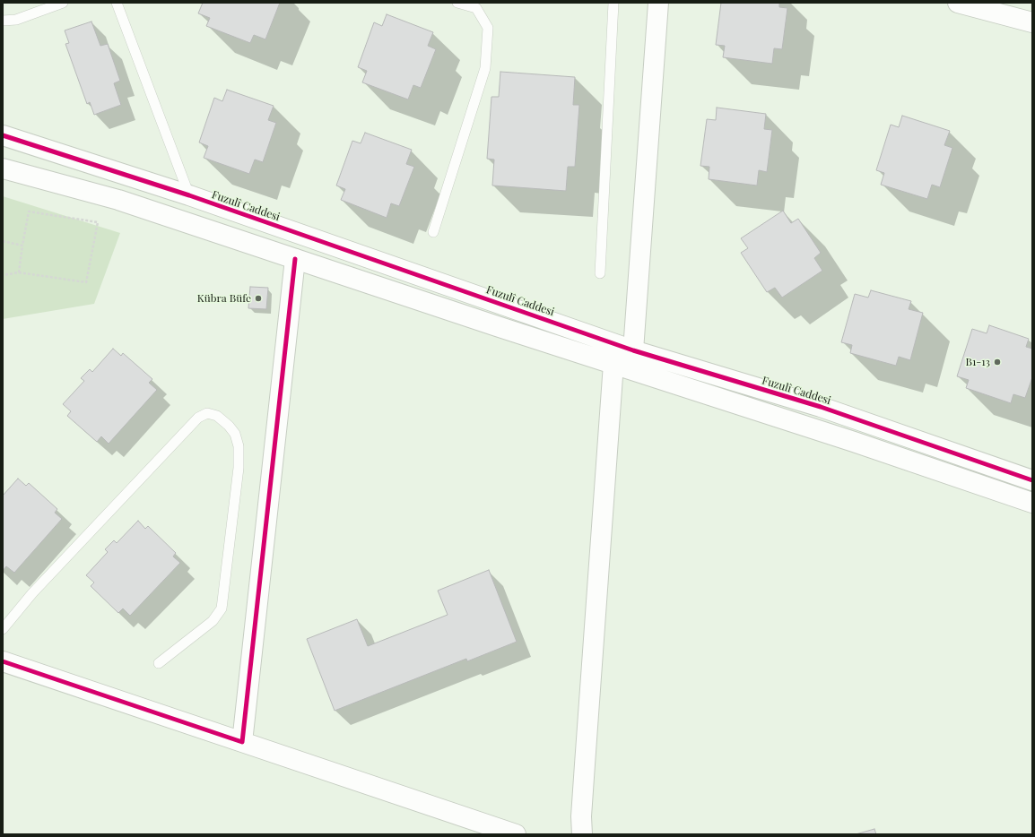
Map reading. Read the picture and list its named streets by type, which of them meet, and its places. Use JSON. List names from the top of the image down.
{
  "streets": {
    "street": ["Fuzulî Caddesi"]
  },
  "places": ["Kübra Büfe", "B1-13"]
}
